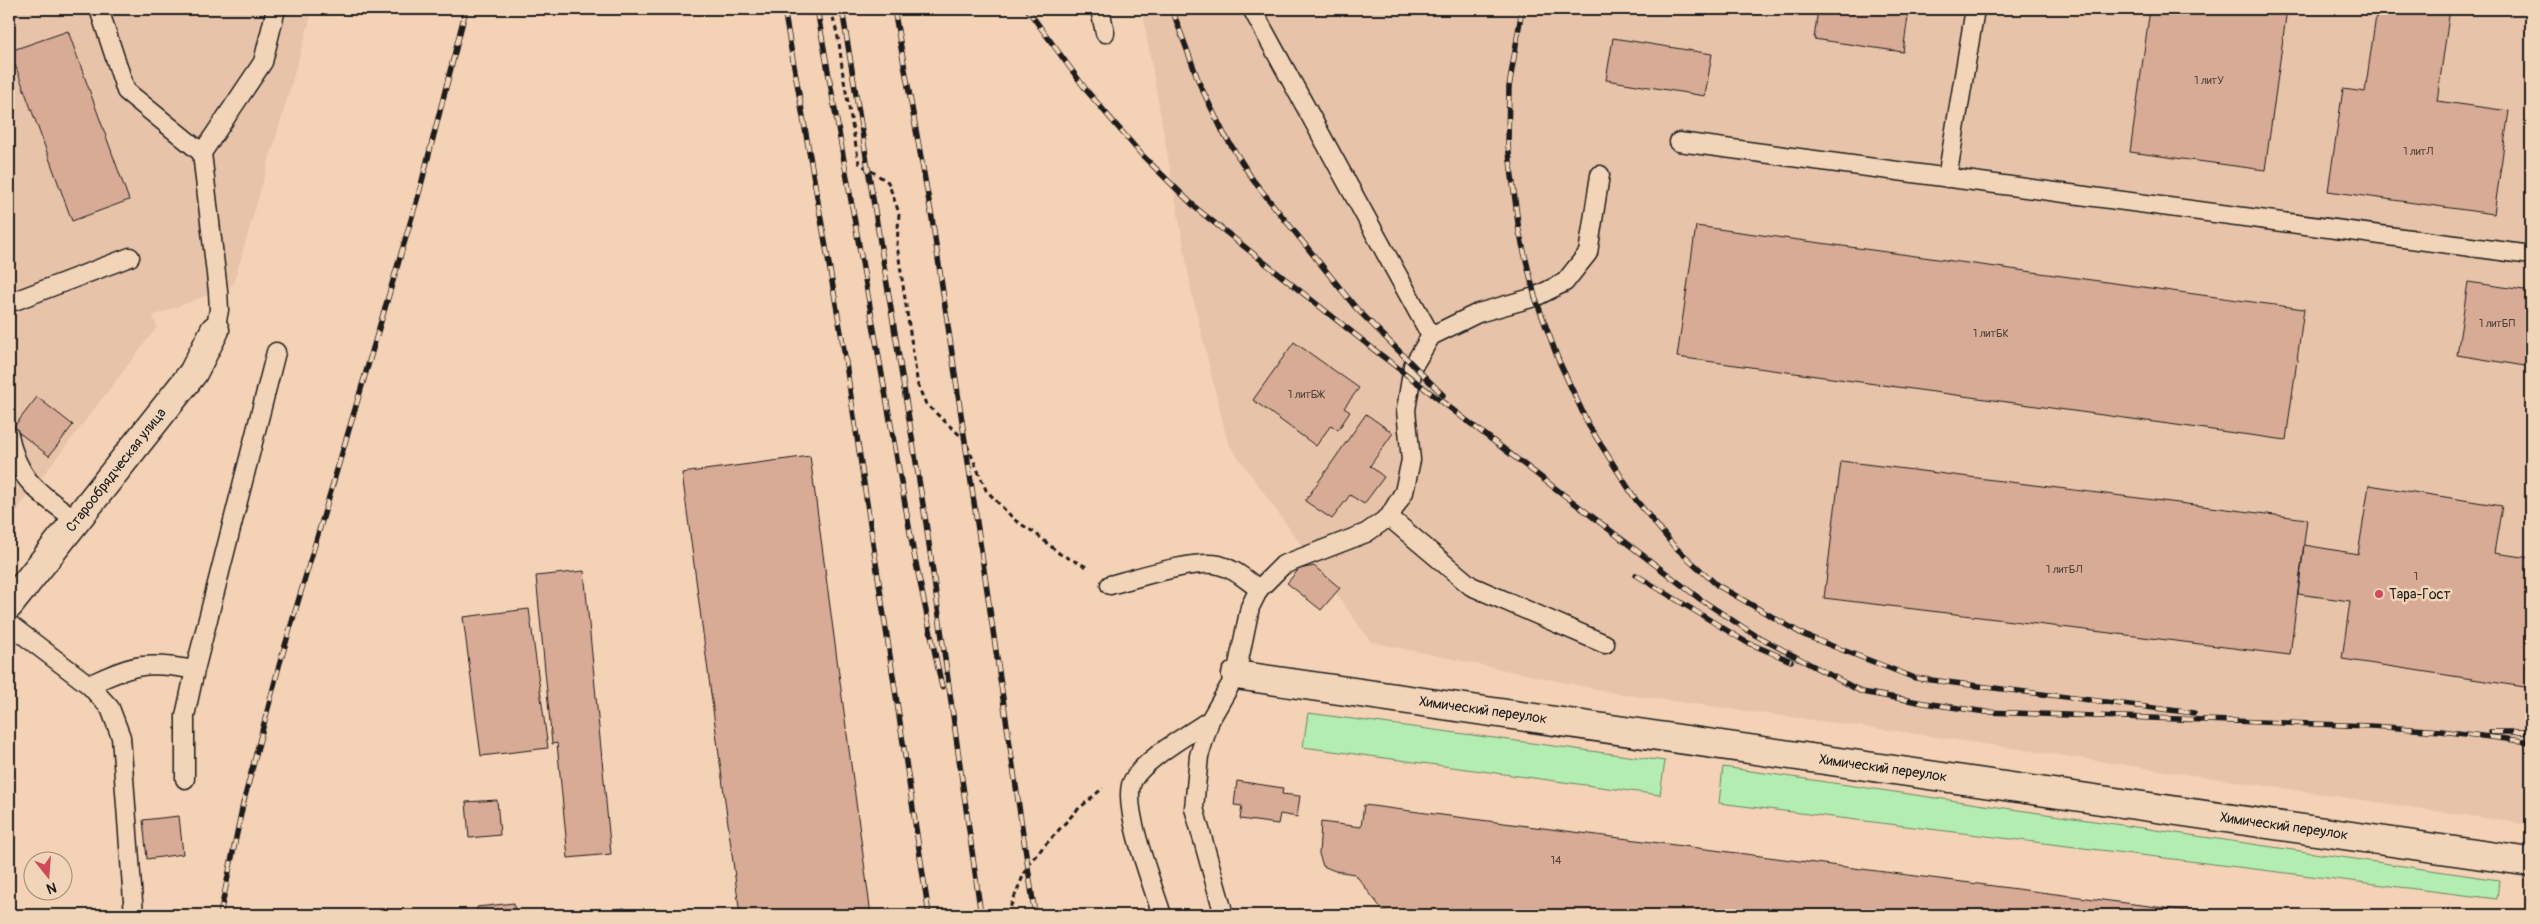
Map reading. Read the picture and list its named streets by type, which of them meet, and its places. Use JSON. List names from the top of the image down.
{
  "streets": {
    "street": ["Старообрядческая улица", "Химический переулок"]
  },
  "places": ["Тара-Гост"],
  "house_numbers": [
    "1 литУ",
    "1 литЛ",
    "1 литБП",
    "1 литБК",
    "1 литБЖ",
    "1 литБЛ",
    "1",
    "14"
  ],
  "north": "bottom"
}
